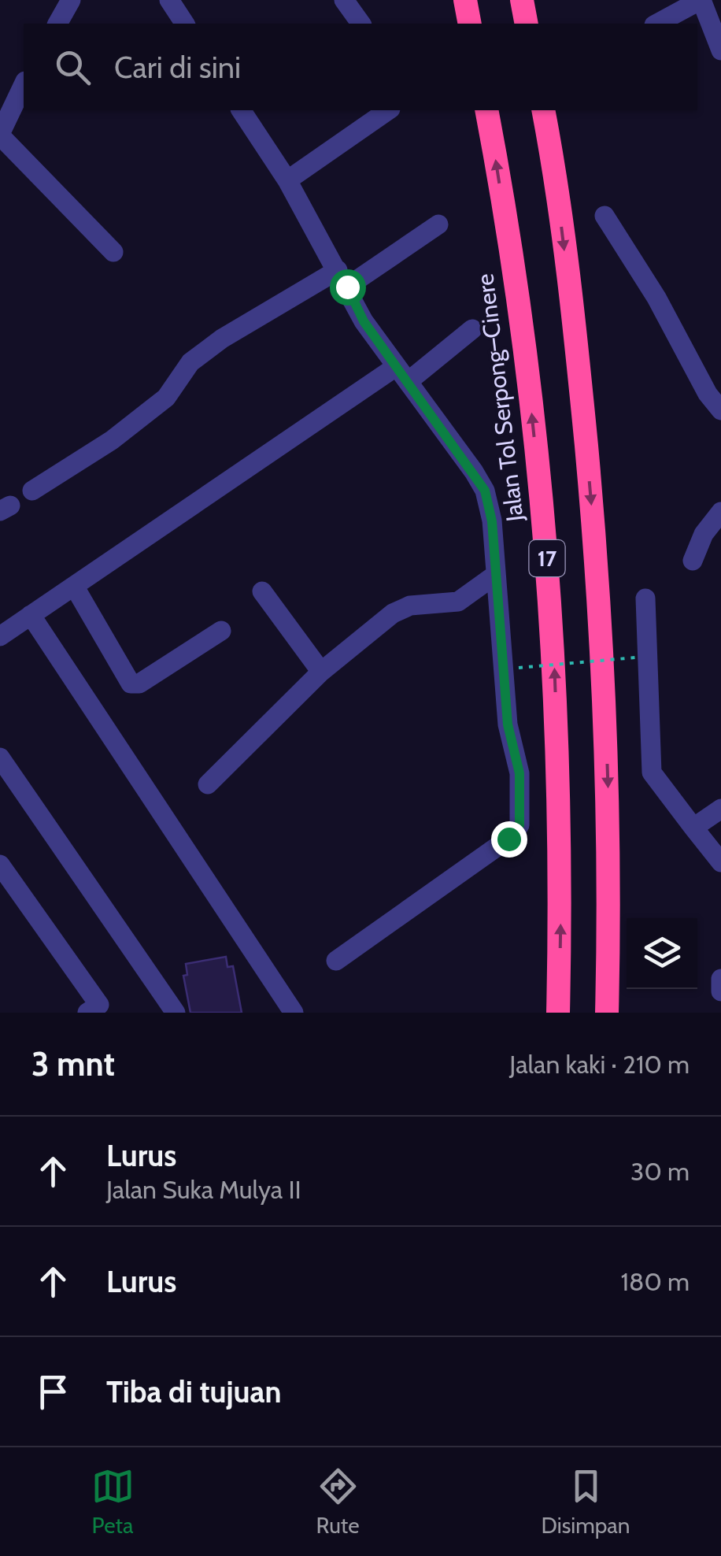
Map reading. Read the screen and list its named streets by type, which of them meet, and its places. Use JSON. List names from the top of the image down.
{
  "streets": {
    "highway": ["Jalan Tol Serpong–Cinere", "17"]
  },
  "page": {
    "search": "Cari di sini",
    "heading": ["3 mnt", "Jalan kaki · 210 m"],
    "list": [
      ["Lurus", "Jalan Suka Mulya II", "30 m"],
      ["Lurus", "180 m"],
      "Tiba di tujuan"
    ],
    "nav": ["Peta", "Rute", "Disimpan"]
  }
}
